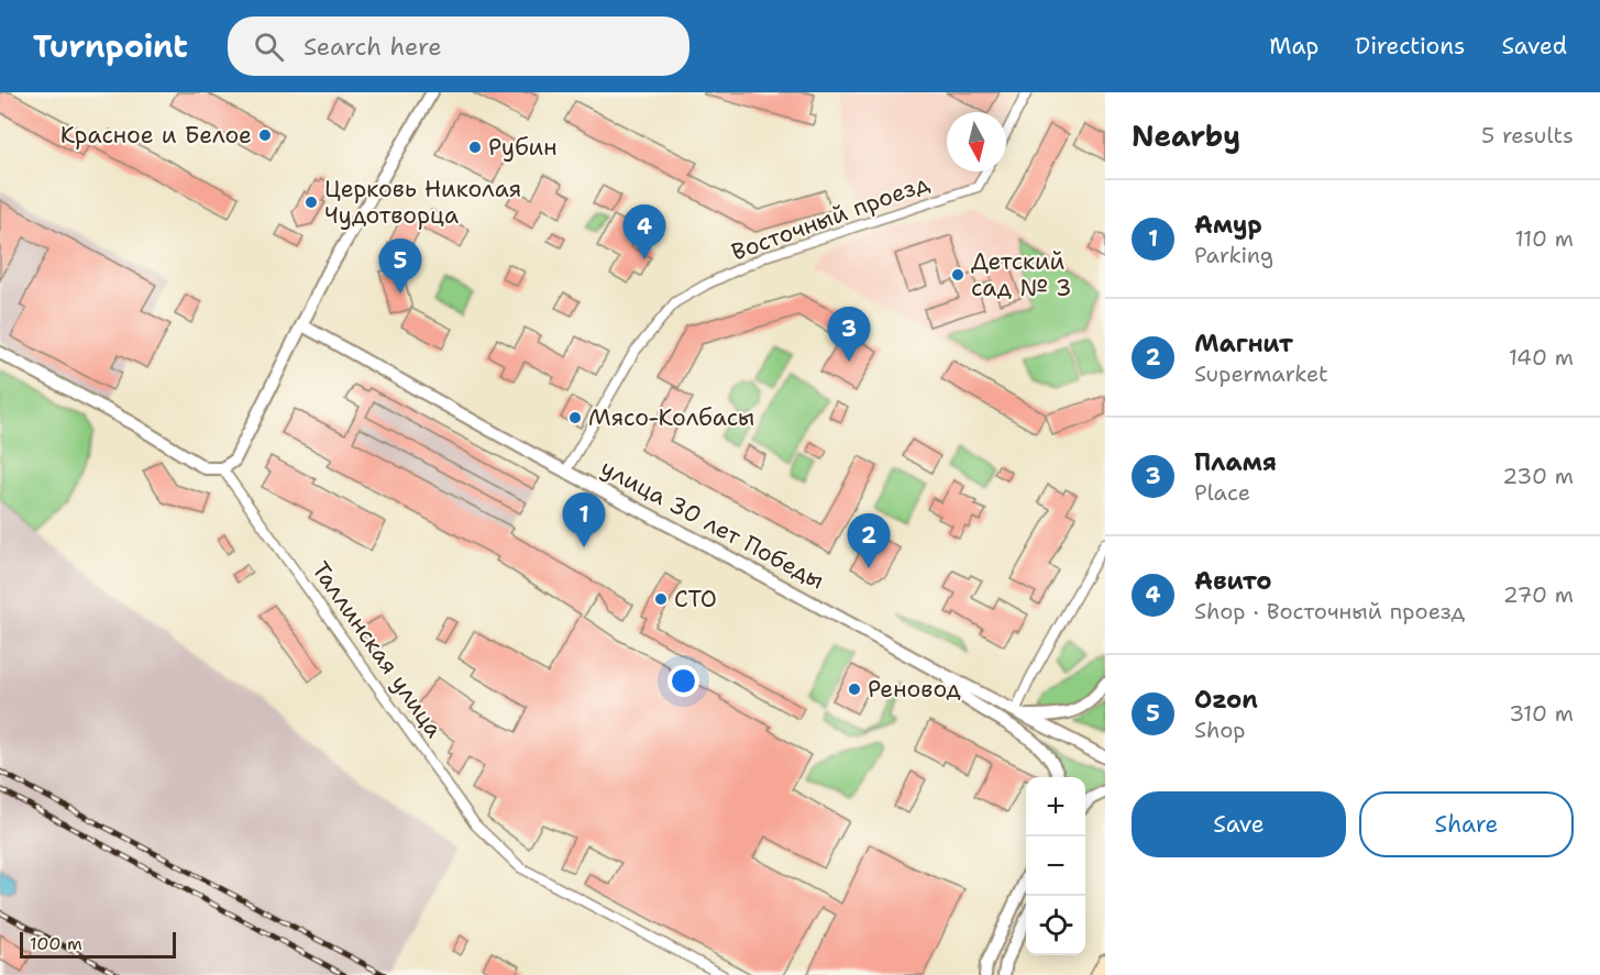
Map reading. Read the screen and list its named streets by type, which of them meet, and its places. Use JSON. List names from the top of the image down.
{
  "streets": {
    "street": ["Восточный проезд", "улица 30 лет Победы", "Таллинская улица"]
  },
  "crossings": [
    ["Восточный проезд", "улица 30 лет Победы"]
  ],
  "places": [
    "Красное и Белое",
    "Рубин",
    "Церковь Николая Чудотворца",
    "Детский сад № 3",
    "Мясо-Колбасы",
    "СТО",
    "Реновод"
  ],
  "scale_bar": "100 m",
  "north": "bottom",
  "page": {
    "header": "Turnpoint",
    "search": "Search here",
    "nav": ["Map", "Directions", "Saved"],
    "heading": ["Nearby", "5 results"],
    "list": [
      {
        "mark": "1",
        "name": "Амур",
        "note": "Parking",
        "value": "110 m"
      },
      {
        "mark": "2",
        "name": "Магнит",
        "note": "Supermarket",
        "value": "140 m"
      },
      {
        "mark": "3",
        "name": "Пламя",
        "note": "Place",
        "value": "230 m"
      },
      {
        "mark": "4",
        "name": "Авито",
        "note": "Shop · Восточный проезд",
        "value": "270 m"
      },
      {
        "mark": "5",
        "name": "Ozon",
        "note": "Shop",
        "value": "310 m"
      }
    ],
    "pins": [
      "4",
      "5",
      "3",
      "1",
      "2"
    ],
    "buttons": ["Save", "Share"],
    "map_buttons": ["+", "−"],
    "scale": "100 m"
  }
}
